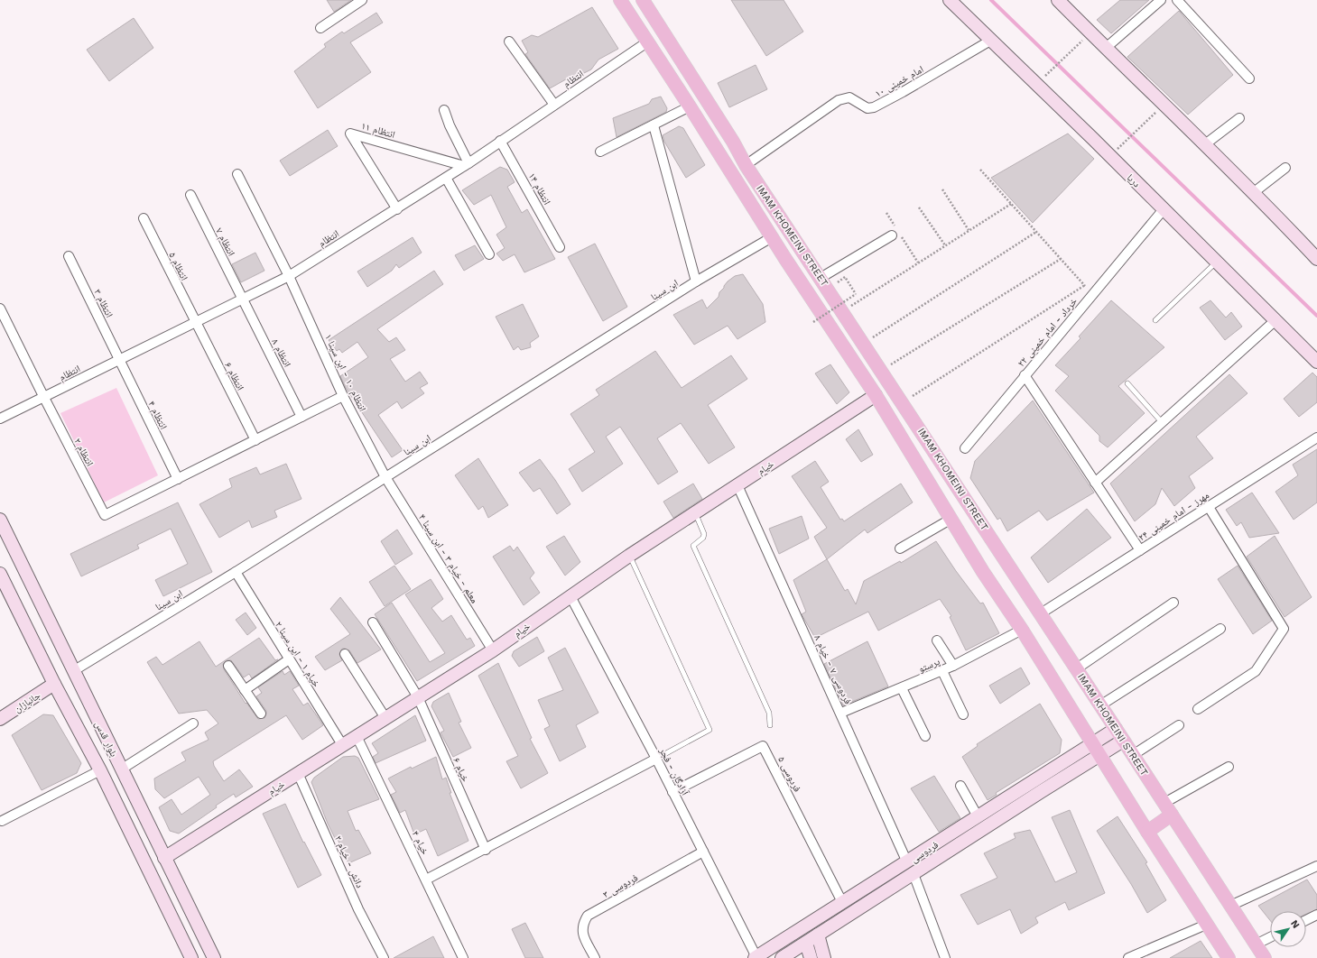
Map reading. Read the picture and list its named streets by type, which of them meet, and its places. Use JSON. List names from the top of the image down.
{
  "streets": {
    "main road": ["IMAM KHOMEINI STREET"],
    "street": [
      "انتظام",
      "امام خمینی ۱۰",
      "انتظام ۱۱",
      "دریا",
      "انتظام ۱۴",
      "انتظام ۷",
      "انتظام ۵",
      "ابن سینا",
      "انتظام ۳",
      "خرداد - امام خمینی ۲۲",
      "انتظام ۸",
      "انتظام ۱۰ - ابن سینا ۱",
      "انتظام ۶",
      "انتظام ۴",
      "انتظام ۲",
      "خیام",
      "مهرز - امام خمینی ۲۴",
      "معلم - خیام ۳ - ابن سینا ۴",
      "خیام ۱ - این سینا ۲",
      "پرستو",
      "فردوسی ۷ - خیام ۸",
      "جانبازان",
      "بلوار قدس",
      "خیام ۶",
      "آزادگان - فجر",
      "فردوسی ۵",
      "خیام ۴",
      "فردوسی",
      "دانش - خیام ۲",
      "فردوسی ۳"
    ]
  },
  "crossings": [
    ["انتظام", "انتظام ۱۱"],
    ["انتظام", "انتظام ۱۴"],
    ["انتظام", "IMAM KHOMEINI STREET"],
    ["انتظام", "انتظام ۷"],
    ["انتظام", "انتظام ۵"],
    ["انتظام", "انتظام ۳"],
    ["انتظام", "انتظام ۸"],
    ["انتظام", "انتظام ۱۰ - ابن سینا ۱"],
    ["انتظام", "انتظام ۶"],
    ["انتظام", "انتظام ۴"],
    ["انتظام", "انتظام ۲"],
    ["امام خمینی ۱۰", "دریا"],
    ["امام خمینی ۱۰", "IMAM KHOMEINI STREET"],
    ["دریا", "خرداد - امام خمینی ۲۲"],
    ["IMAM KHOMEINI STREET", "ابن سینا"],
    ["IMAM KHOMEINI STREET", "خیام"],
    ["IMAM KHOMEINI STREET", "مهرز - امام خمینی ۲۴"],
    ["IMAM KHOMEINI STREET", "پرستو"],
    ["IMAM KHOMEINI STREET", "فردوسی"],
    ["انتظام ۷", "انتظام ۸"],
    ["انتظام ۵", "انتظام ۶"],
    ["ابن سینا", "انتظام ۱۰ - ابن سینا ۱"],
    ["ابن سینا", "معلم - خیام ۳ - ابن سینا ۴"],
    ["ابن سینا", "خیام ۱ - این سینا ۲"],
    ["ابن سینا", "بلوار قدس"],
    ["انتظام ۳", "انتظام ۴"],
    ["انتظام ۱۰ - ابن سینا ۱", "معلم - خیام ۳ - ابن سینا ۴"],
    ["انتظام ۴", "انتظام ۲"],
    ["خیام", "معلم - خیام ۳ - ابن سینا ۴"],
    ["خیام", "خیام ۱ - این سینا ۲"],
    ["خیام", "فردوسی ۷ - خیام ۸"],
    ["خیام", "بلوار قدس"],
    ["خیام", "خیام ۶"],
    ["خیام", "آزادگان - فجر"],
    ["خیام", "خیام ۴"],
    ["خیام", "دانش - خیام ۲"],
    ["پرستو", "فردوسی ۷ - خیام ۸"],
    ["فردوسی ۷ - خیام ۸", "فردوسی"],
    ["جانبازان", "بلوار قدس"],
    ["آزادگان - فجر", "فردوسی ۵"],
    ["آزادگان - فجر", "فردوسی"],
    ["آزادگان - فجر", "فردوسی ۳"],
    ["فردوسی ۵", "فردوسی"]
  ],
  "north": "top right"
}
